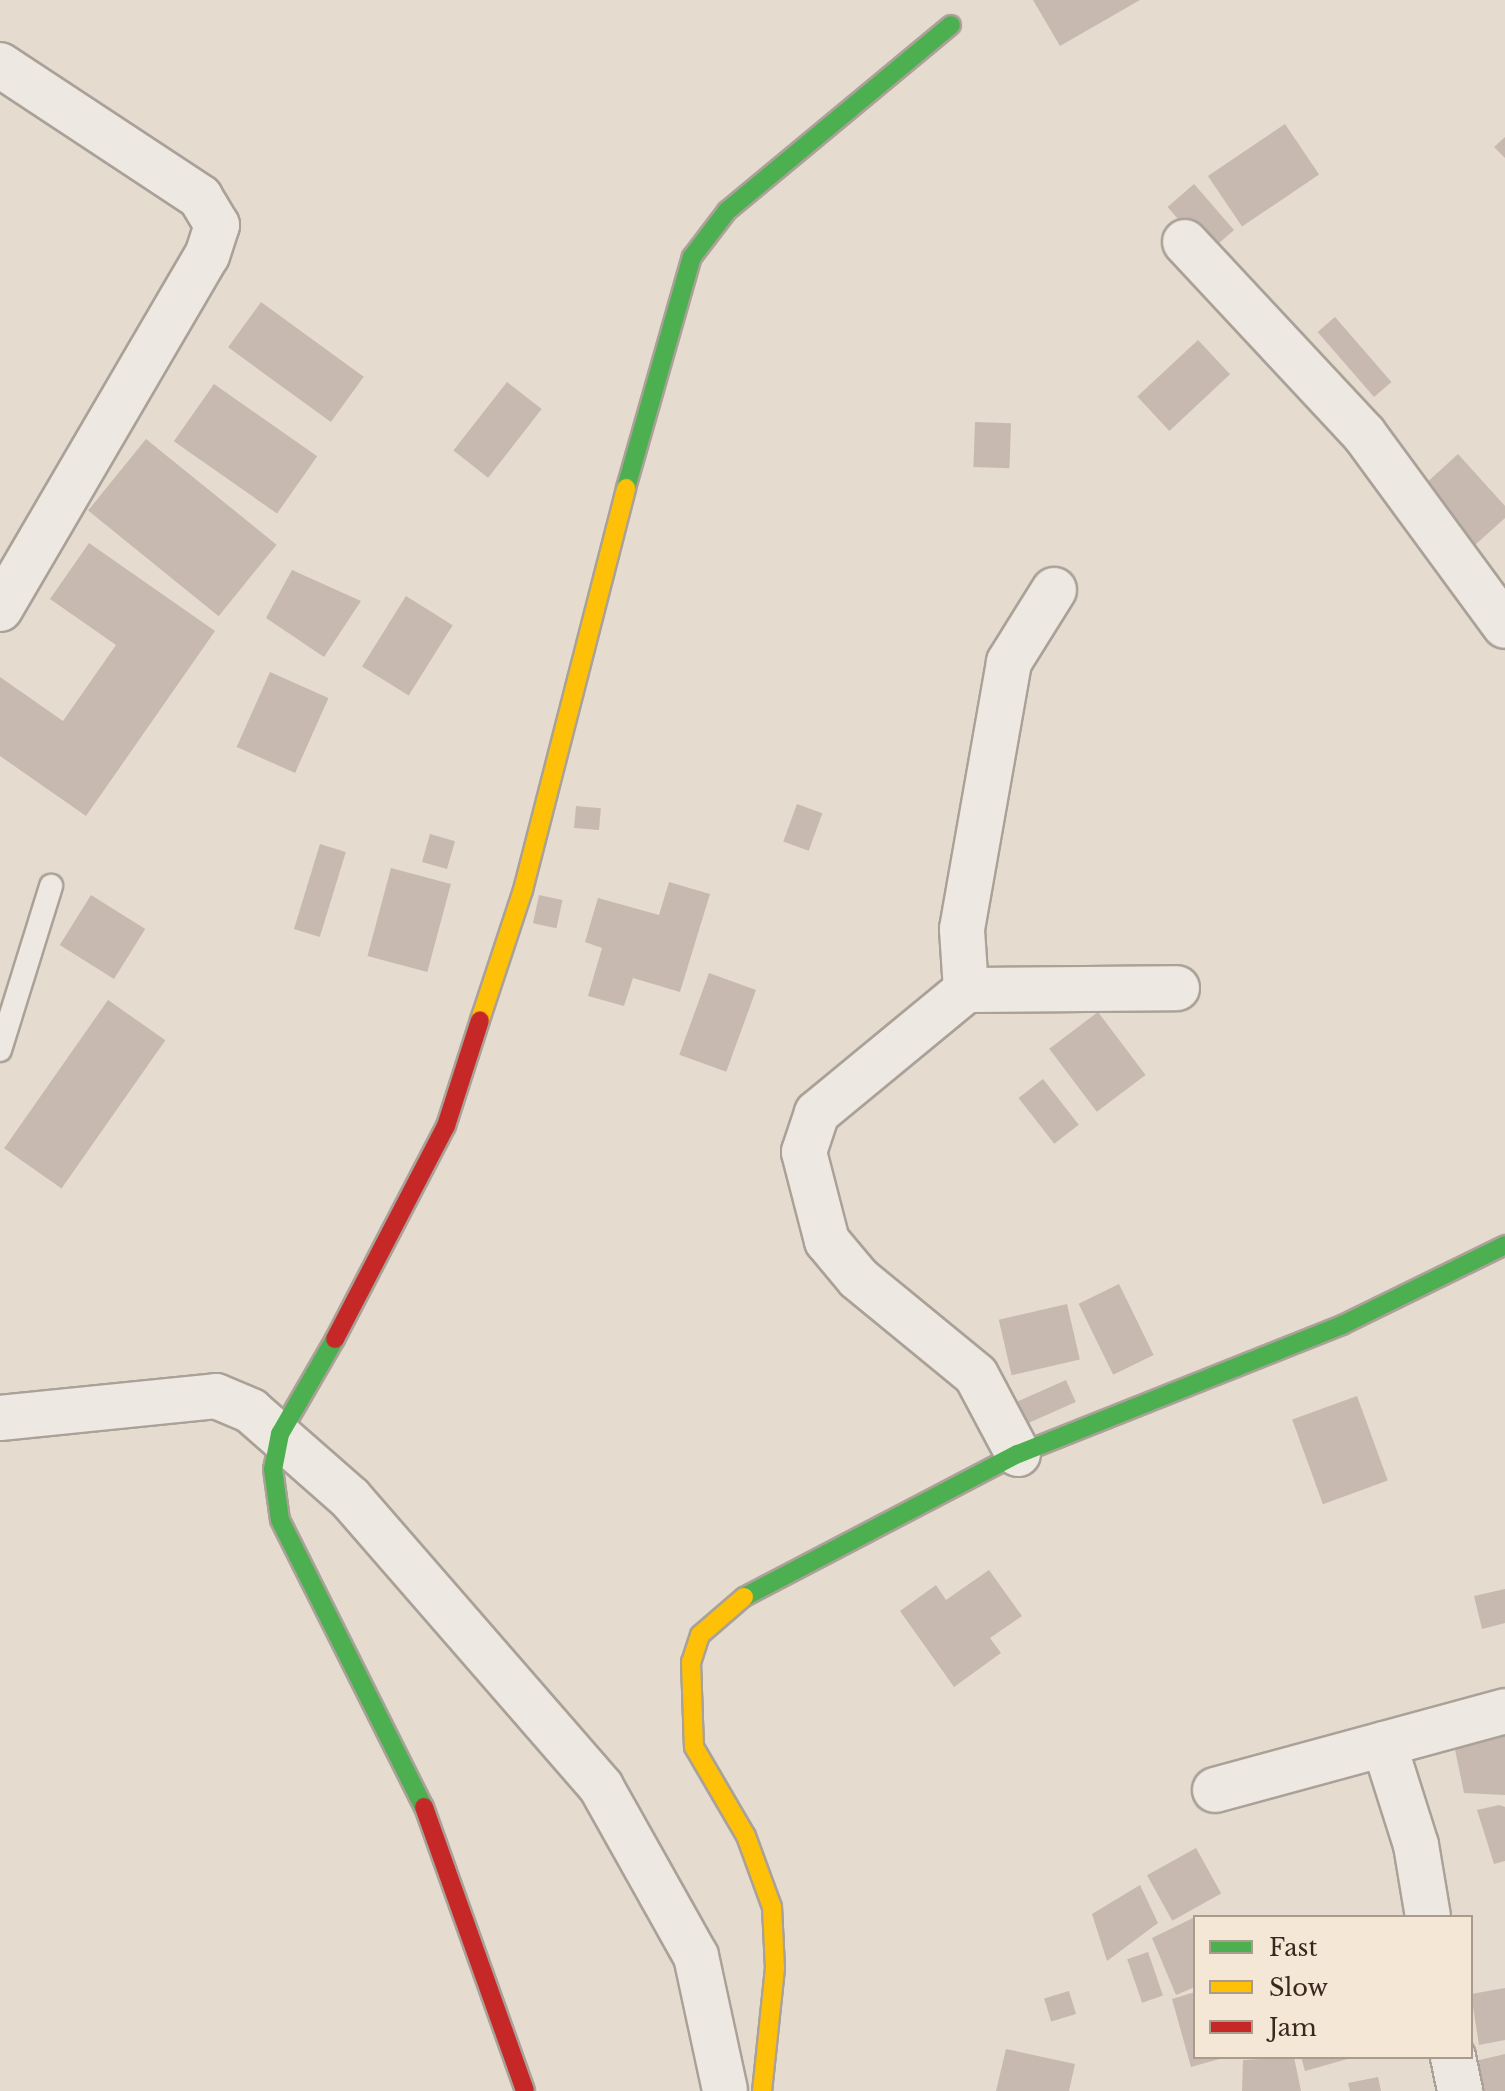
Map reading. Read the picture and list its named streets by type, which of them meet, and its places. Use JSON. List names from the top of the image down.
{
  "legend": ["Fast", "Slow", "Jam"]
}
